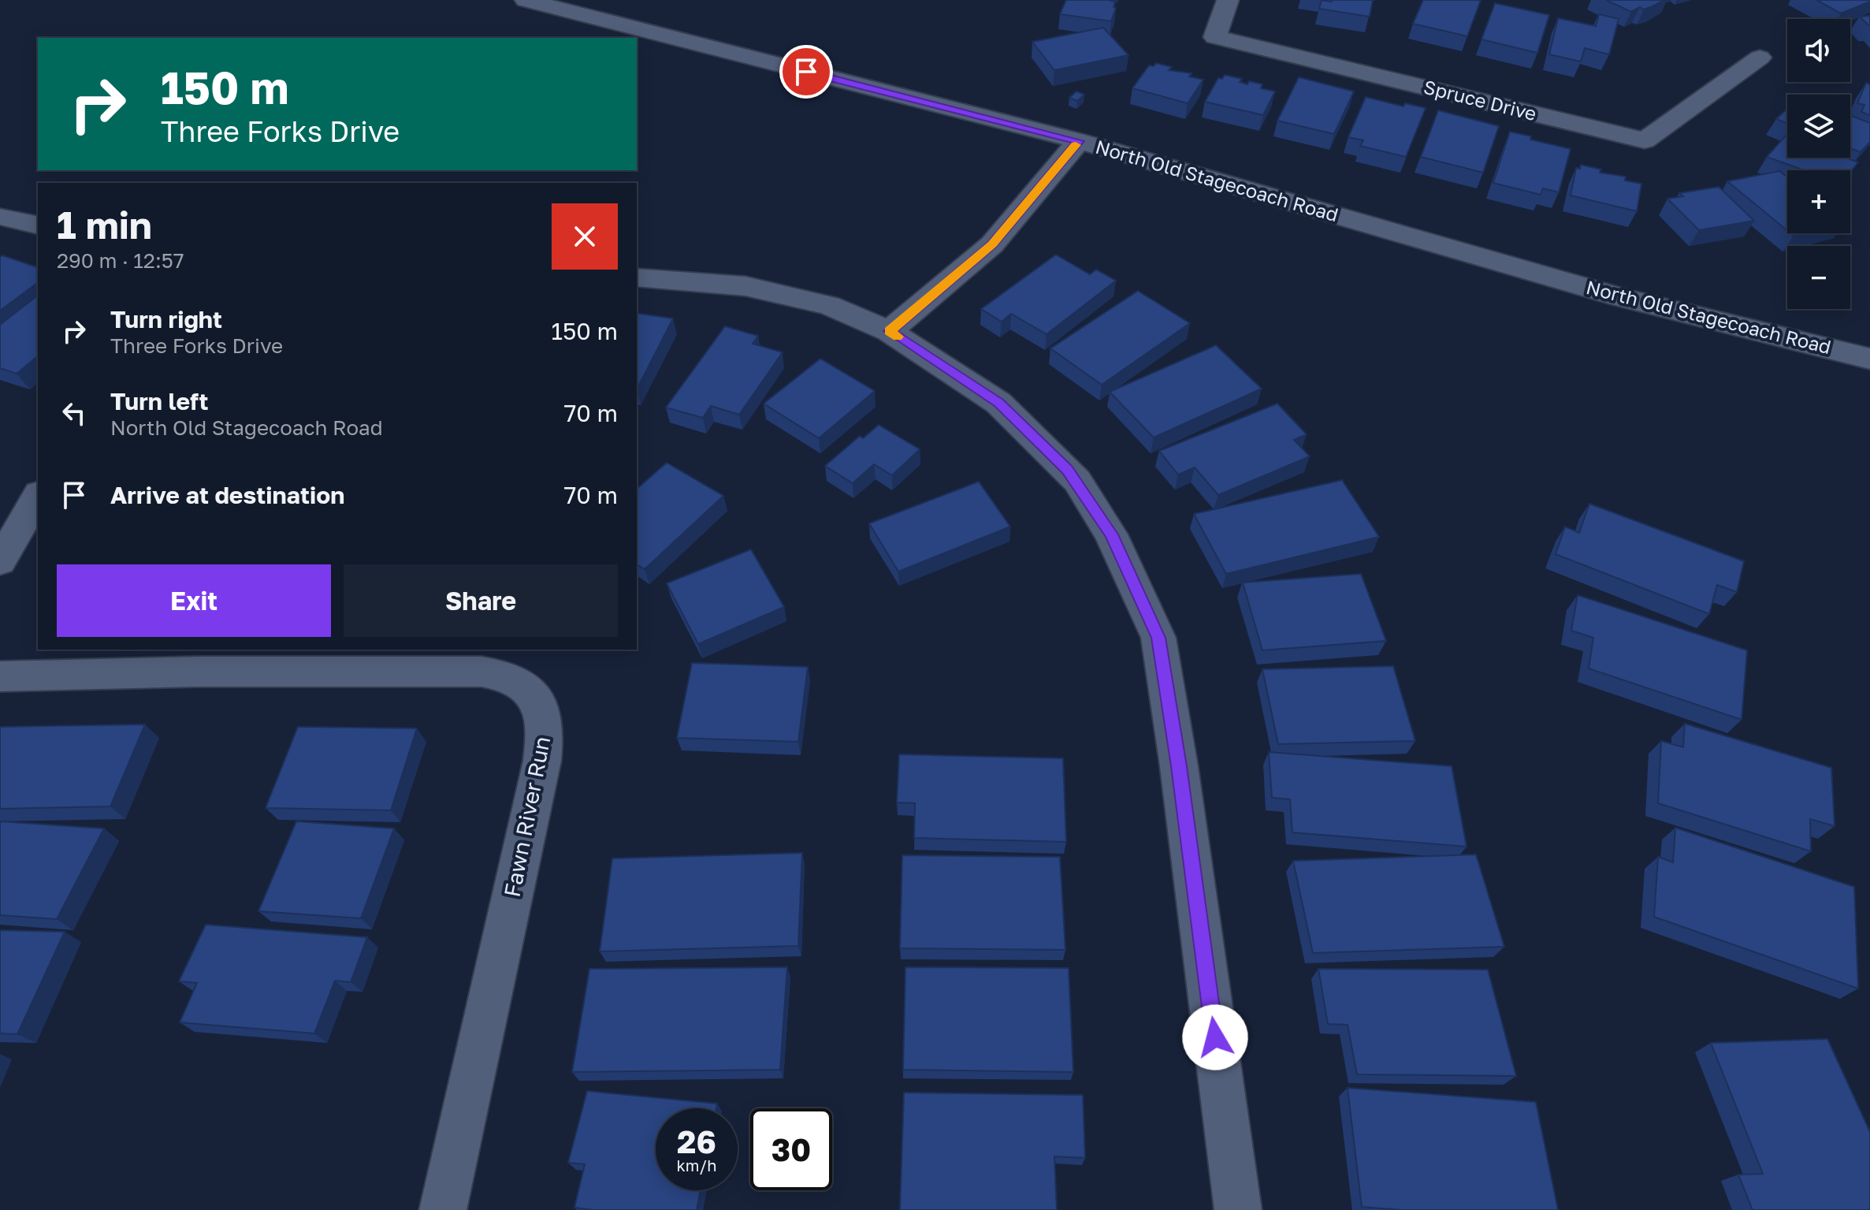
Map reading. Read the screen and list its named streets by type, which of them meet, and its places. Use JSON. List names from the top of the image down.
{
  "streets": {
    "street": ["Spruce Drive", "North Old Stagecoach Road", "Fawn River Run"]
  },
  "page": {
    "map_buttons": ["+", "−"],
    "turn": ["150 m", "Three Forks Drive"],
    "heading": ["1 min", "290 m · 12:57"],
    "list": [
      {
        "name": "Turn right",
        "note": "Three Forks Drive",
        "value": "150 m"
      },
      {
        "name": "Turn left",
        "note": "North Old Stagecoach Road",
        "value": "70 m"
      },
      {
        "name": "Arrive at destination",
        "value": "70 m"
      }
    ],
    "buttons": ["Exit", "Share"],
    "speed": "26 km/h",
    "limit": "30"
  }
}
